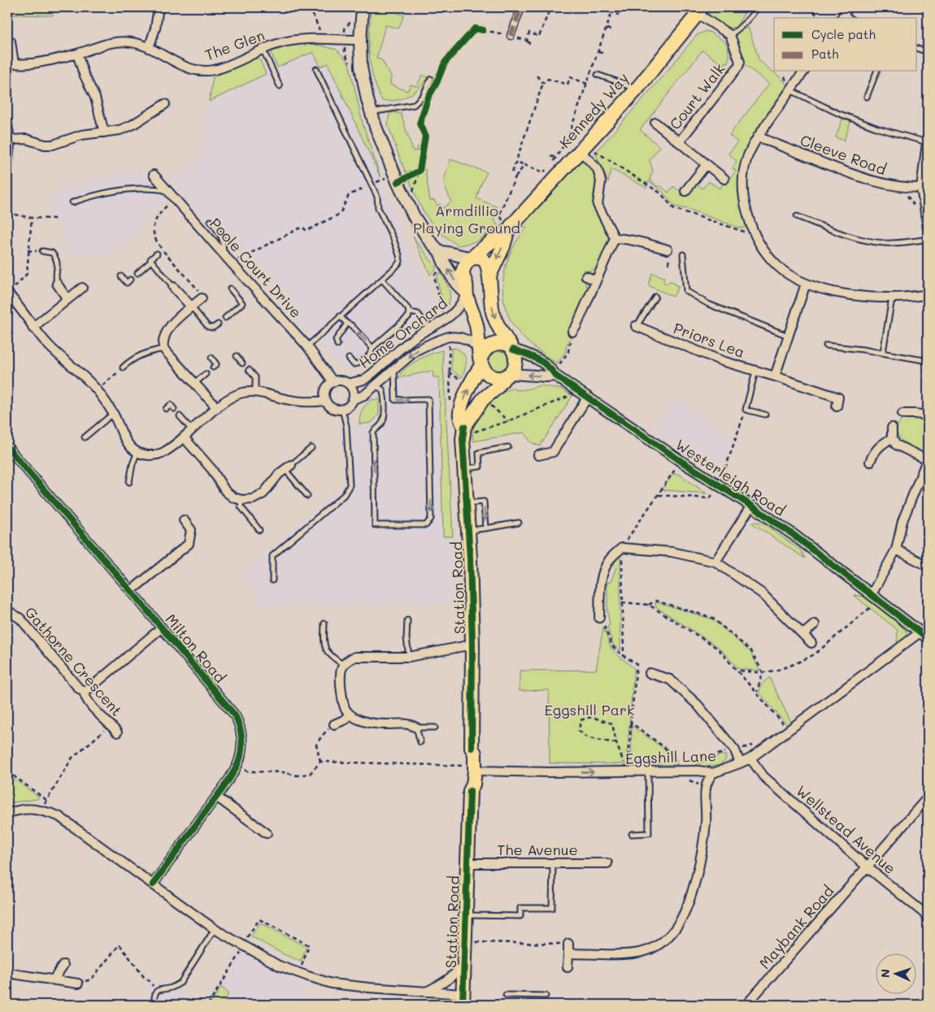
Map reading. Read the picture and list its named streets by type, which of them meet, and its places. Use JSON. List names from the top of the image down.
{
  "streets": {
    "main road": ["Kennedy Way", "Station Road"],
    "street": [
      "The Glen",
      "Court Walk",
      "Cleeve Road",
      "Poole Court Drive",
      "Home Orchard",
      "Priors Lea",
      "Westerleigh Road",
      "Milton Road",
      "Gathorne Crescent",
      "Eggshill Lane",
      "Wellstead Avenue",
      "The Avenue",
      "Maybank Road"
    ]
  },
  "crossings": [
    ["Kennedy Way", "Home Orchard"],
    ["Poole Court Drive", "Home Orchard"],
    ["Home Orchard", "Westerleigh Road"],
    ["Home Orchard", "Station Road"],
    ["Westerleigh Road", "Station Road"],
    ["Westerleigh Road", "Eggshill Lane"],
    ["Station Road", "Eggshill Lane"],
    ["Station Road", "The Avenue"],
    ["Eggshill Lane", "Wellstead Avenue"],
    ["Wellstead Avenue", "Maybank Road"]
  ],
  "parks": ["Armdillio Playing Ground", "Eggshill Park"],
  "legend": ["Cycle path", "Path"],
  "north": "left"
}
